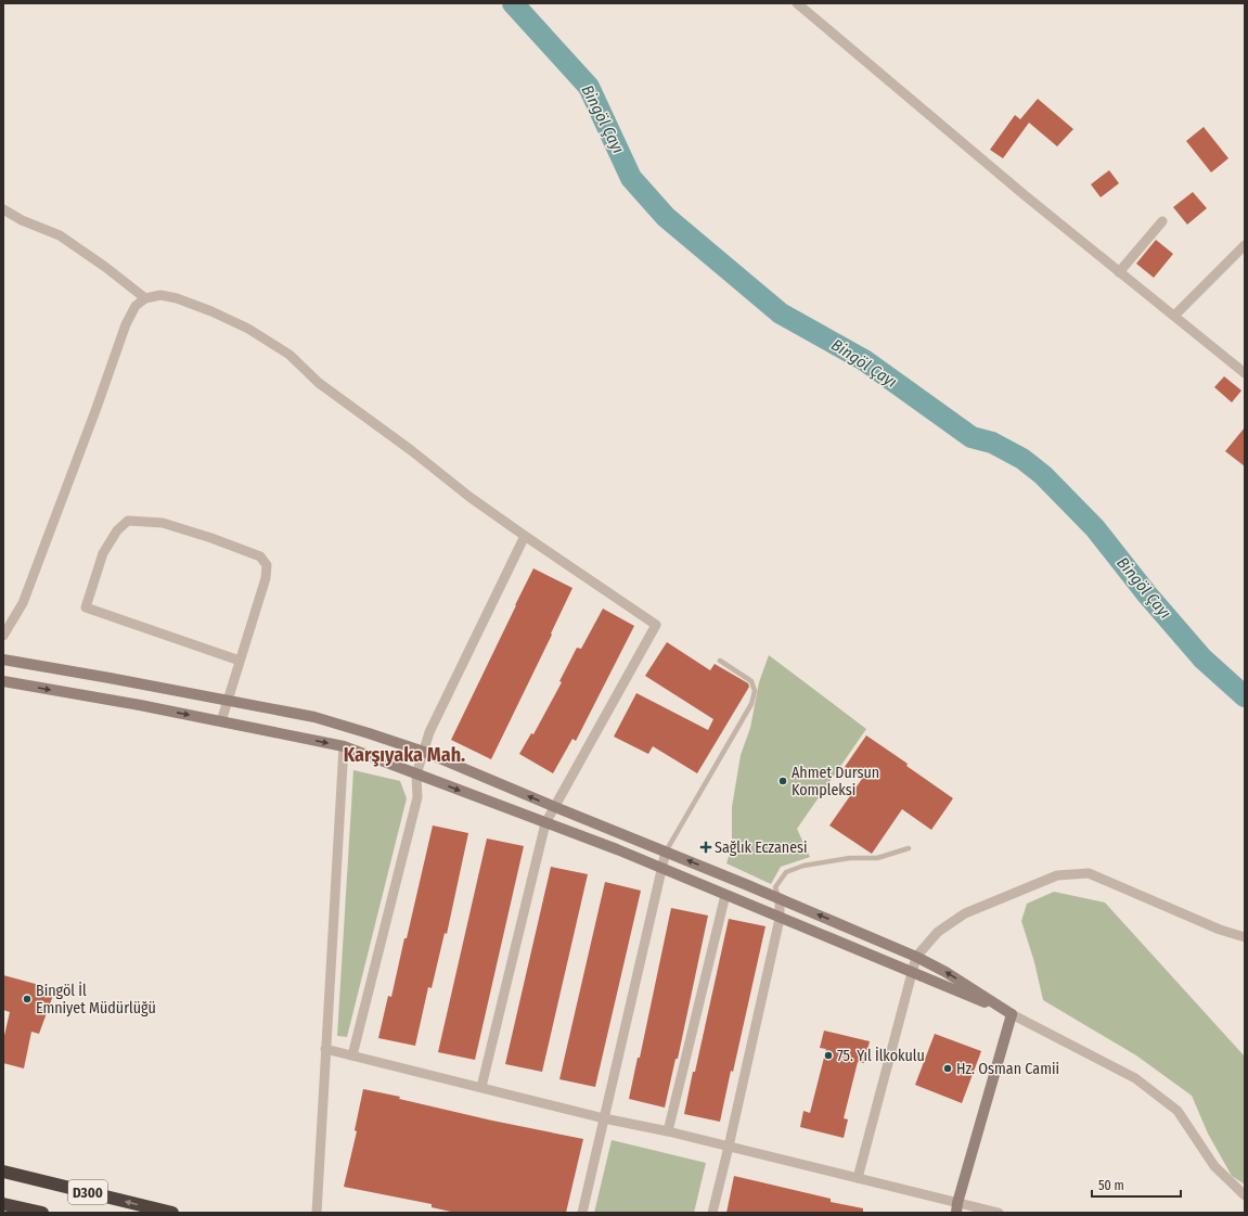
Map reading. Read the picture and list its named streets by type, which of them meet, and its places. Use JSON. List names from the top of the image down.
{
  "streets": {
    "highway": ["D300"]
  },
  "districts": ["Karşıyaka Mah."],
  "water": ["Bingöl Çayı"],
  "places": {
    "other": [
      "Ahmet Dursun Kompleksi",
      "Bingöl İl Emniyet Müdürlüğü",
      "75. Yıl İlkokulu",
      "Hz. Osman Camii"
    ],
    "health": ["Sağlık Eczanesi"]
  },
  "scale_bar": "50 m"
}
